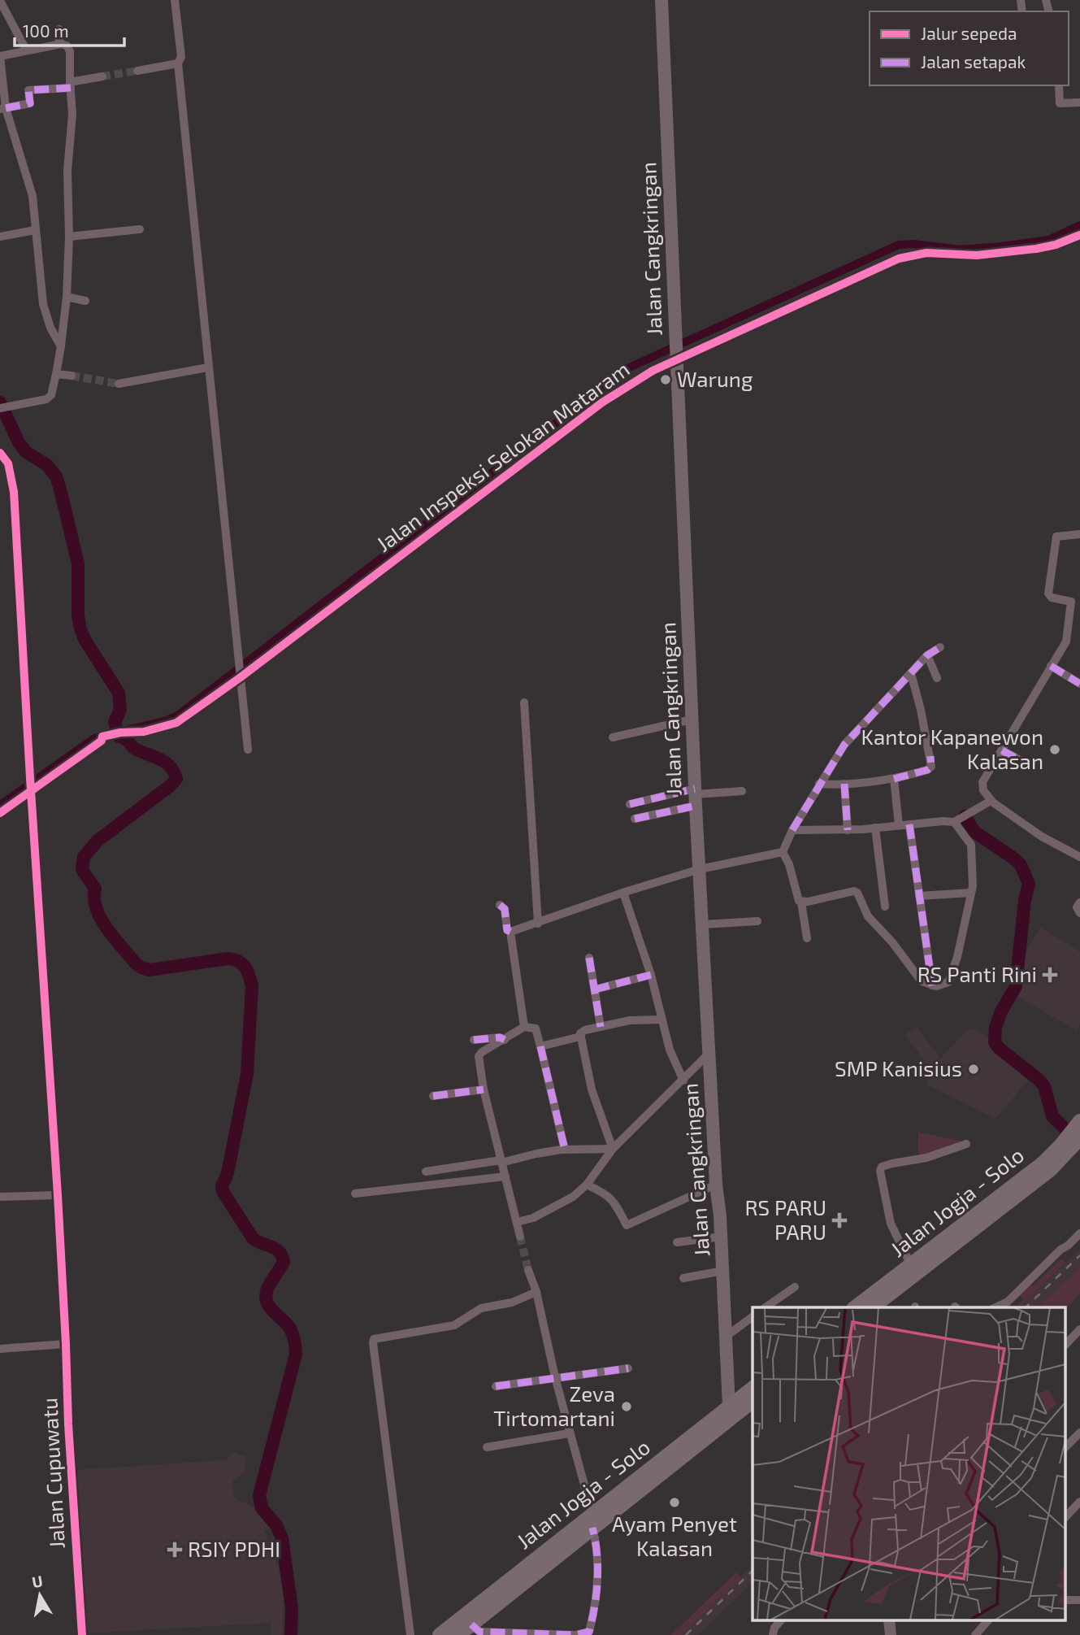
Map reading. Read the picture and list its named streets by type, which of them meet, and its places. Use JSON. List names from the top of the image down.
{
  "streets": {
    "highway": ["Jalan Jogja - Solo"],
    "main road": ["Jalan Cangkringan"],
    "street": ["Jalan Inspeksi Selokan Mataram", "Jalan Cupuwatu"]
  },
  "crossings": [
    ["Jalan Cangkringan", "Jalan Inspeksi Selokan Mataram"],
    ["Jalan Cangkringan", "Jalan Jogja - Solo"]
  ],
  "places": {
    "other": [
      "Warung",
      "Kantor Kapanewon Kalasan",
      "SMP Kanisius",
      "Zeva Tirtomartani",
      "Ayam Penyet Kalasan"
    ],
    "health": ["RS Panti Rini", "RS PARU PARU", "RSIY PDHI"]
  },
  "legend": ["Jalur sepeda", "Jalan setapak"],
  "scale_bar": "100 m",
  "north": "top"
}
